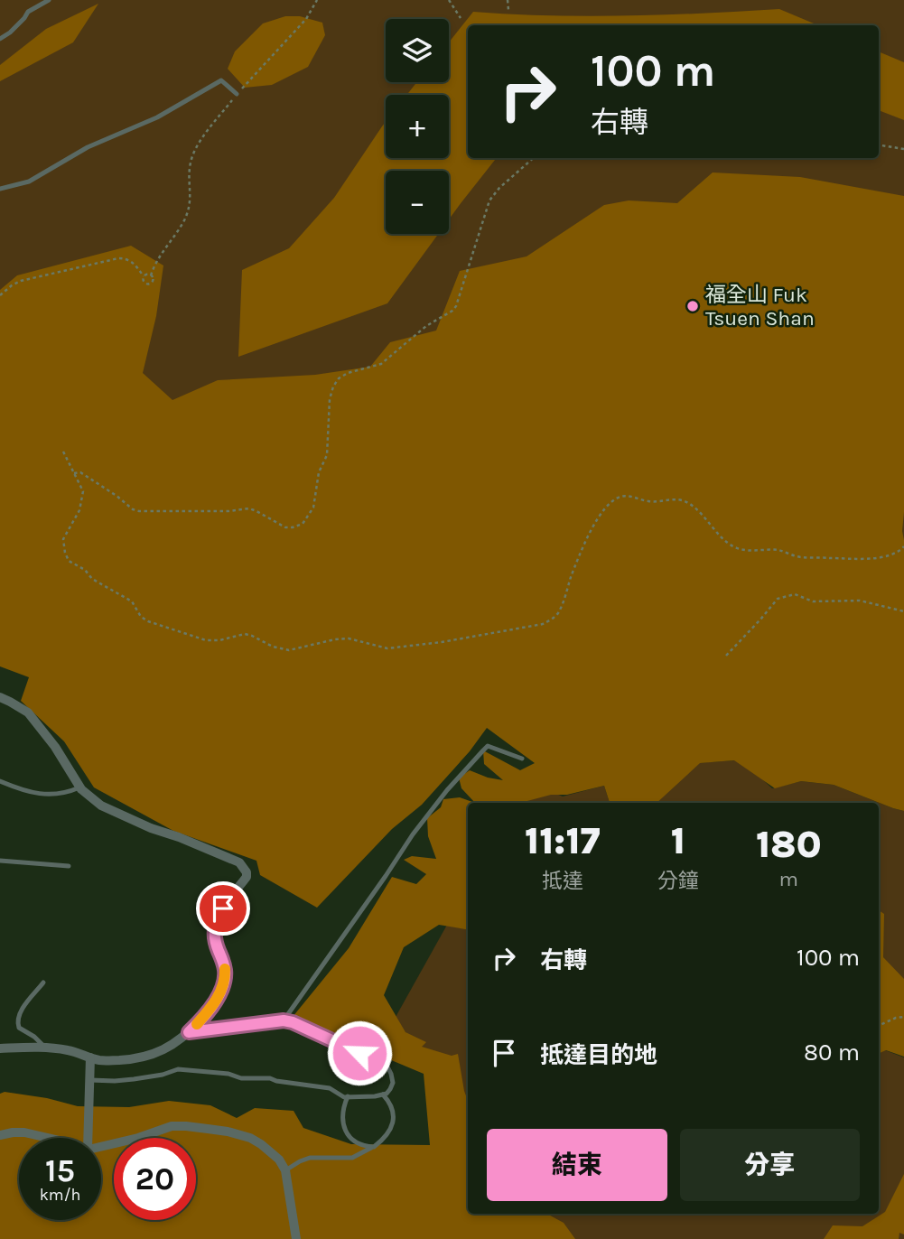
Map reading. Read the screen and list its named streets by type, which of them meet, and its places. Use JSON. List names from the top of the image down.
{
  "places": ["福全山 Fuk Tsuen Shan"],
  "page": {
    "map_buttons": ["+", "−"],
    "turn": ["100 m", "右轉"],
    "eta": [
      "11:17",
      "抵達",
      "1",
      "分鐘",
      "180",
      "m"
    ],
    "list": [
      {
        "name": "右轉",
        "value": "100 m"
      },
      {
        "name": "抵達目的地",
        "value": "80 m"
      }
    ],
    "buttons": ["結束", "分享"],
    "speed": "15 km/h",
    "limit": "20"
  }
}
